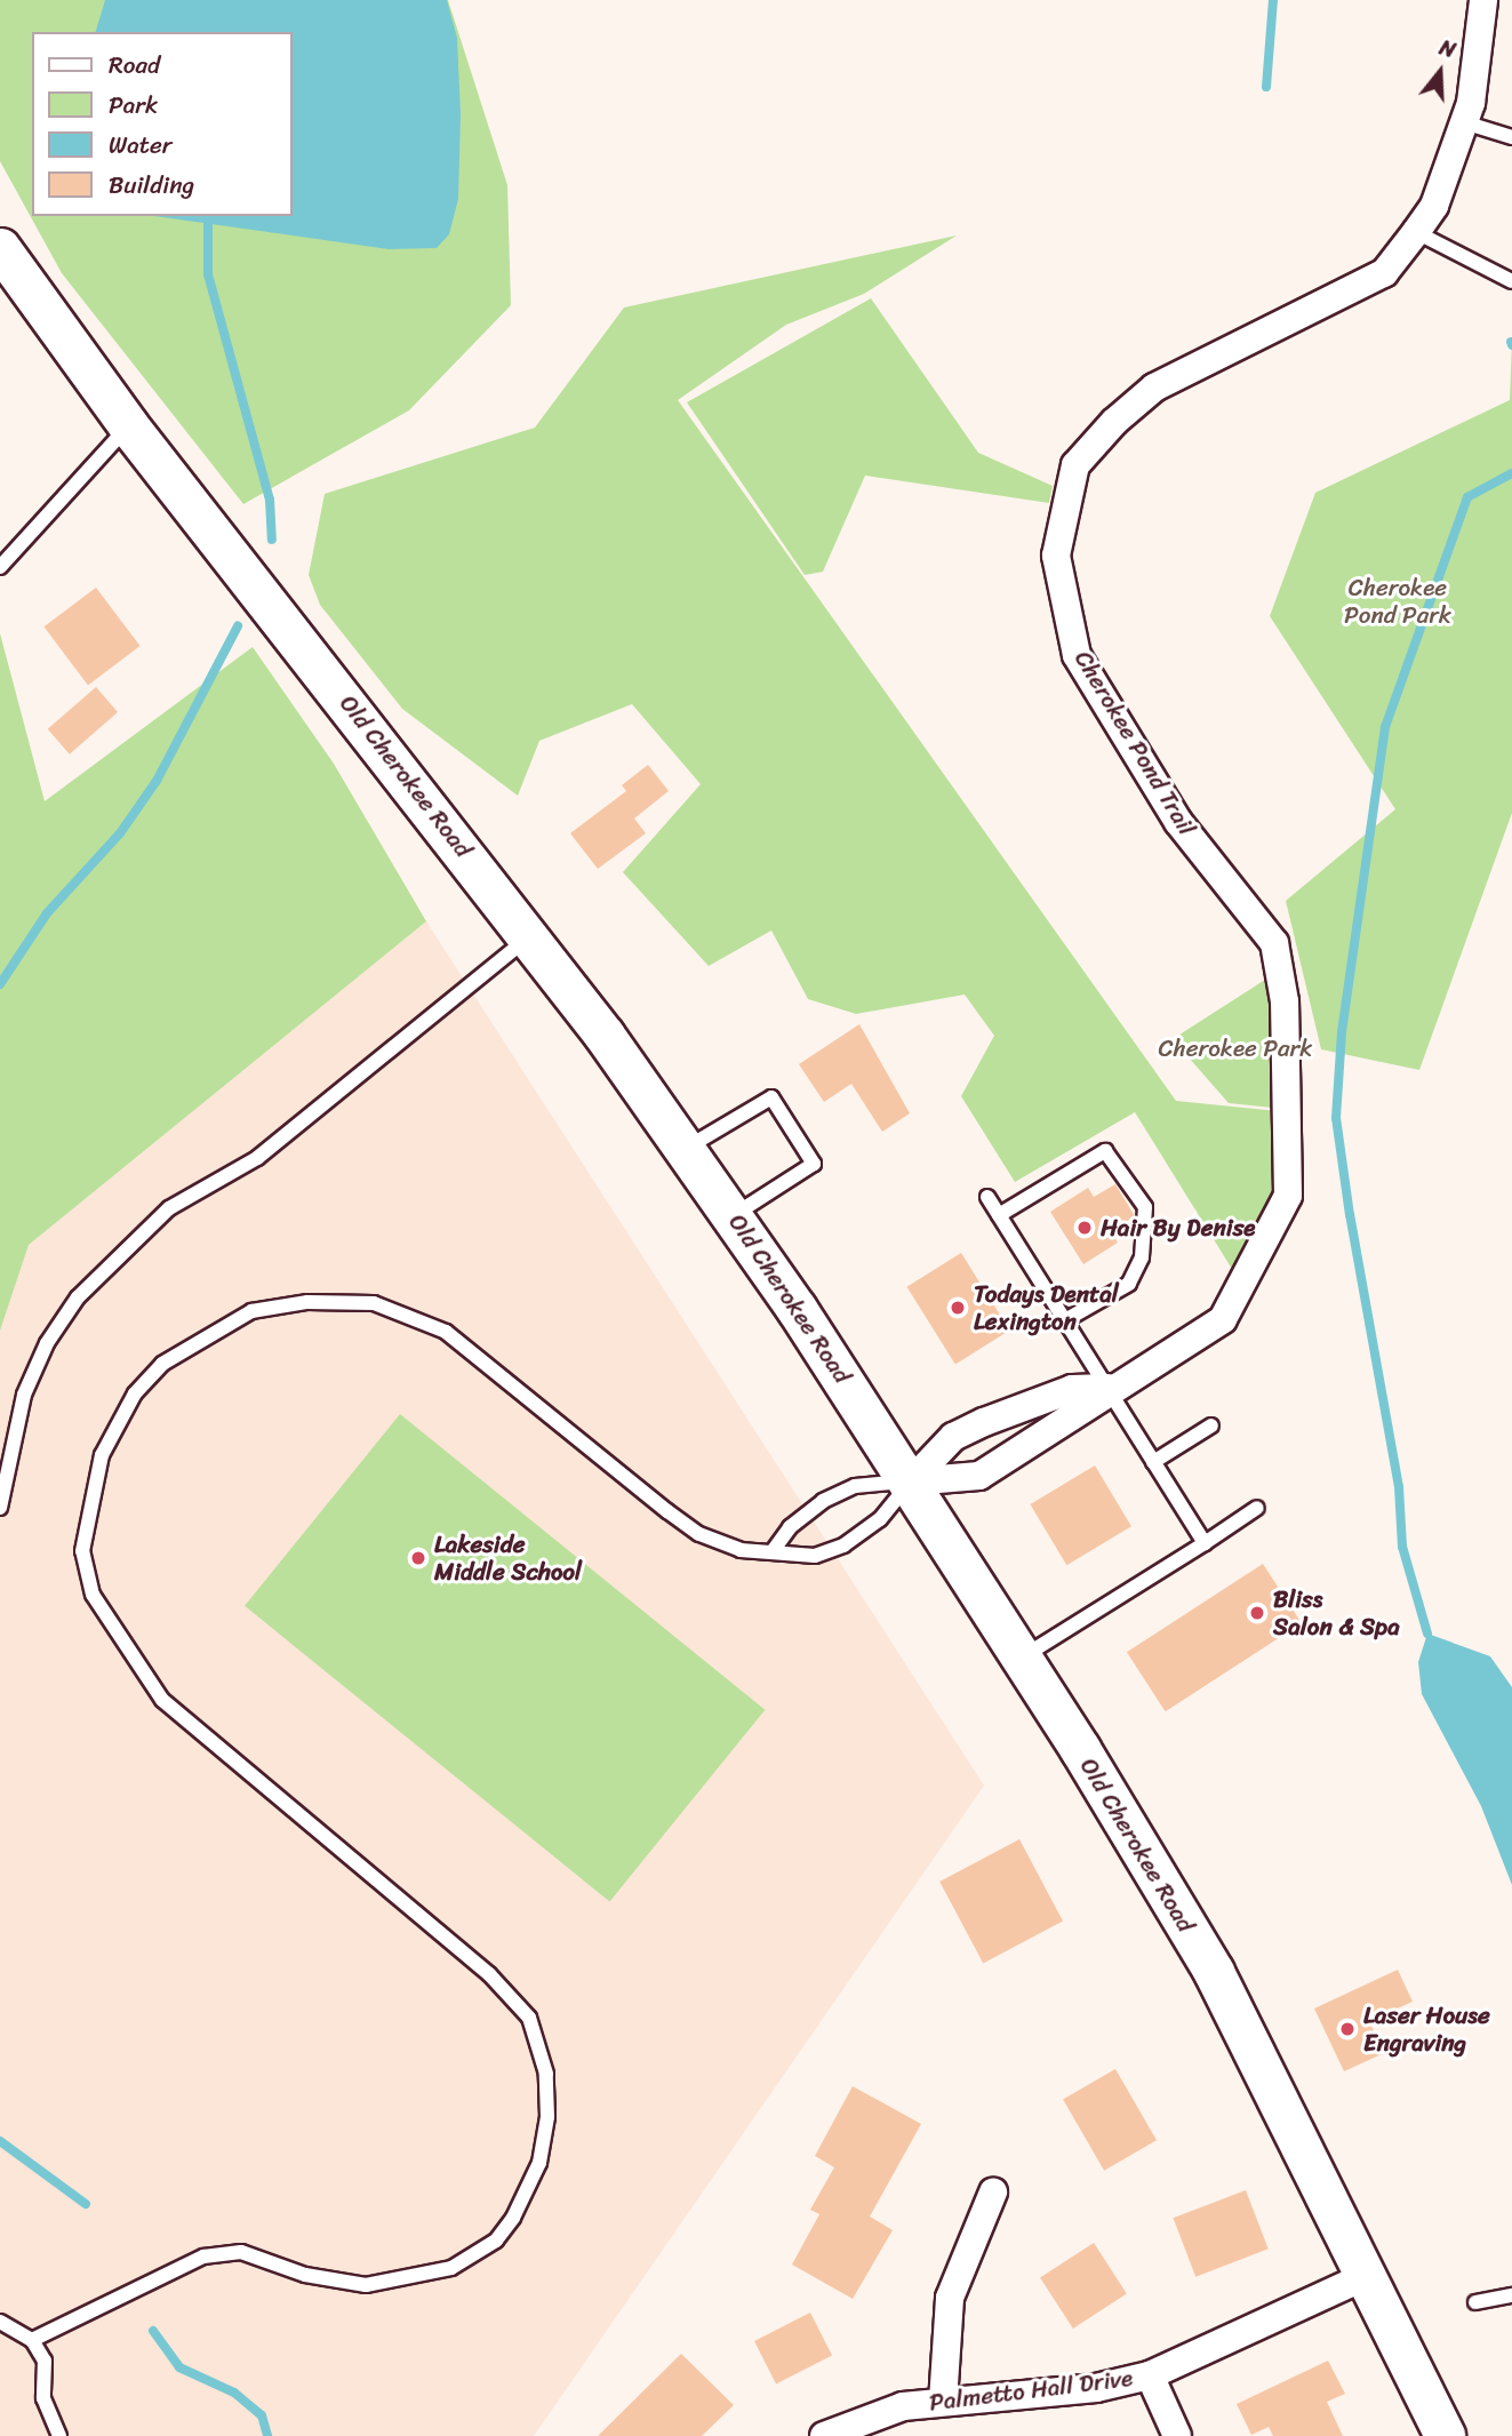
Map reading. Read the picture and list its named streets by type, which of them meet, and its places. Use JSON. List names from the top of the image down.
{
  "streets": {
    "street": ["Cherokee Pond Trail", "Old Cherokee Road", "Palmetto Hall Drive"]
  },
  "crossings": [
    ["Cherokee Pond Trail", "Old Cherokee Road"],
    ["Old Cherokee Road", "Palmetto Hall Drive"]
  ],
  "parks": ["Cherokee Pond Park", "Cherokee Park"],
  "places": [
    "Hair By Denise",
    "Todays Dental Lexington",
    "Lakeside Middle School",
    "Bliss Salon & Spa",
    "Laser House Engraving"
  ],
  "legend": [
    "Road",
    "Park",
    "Water",
    "Building"
  ],
  "north": "top"
}
